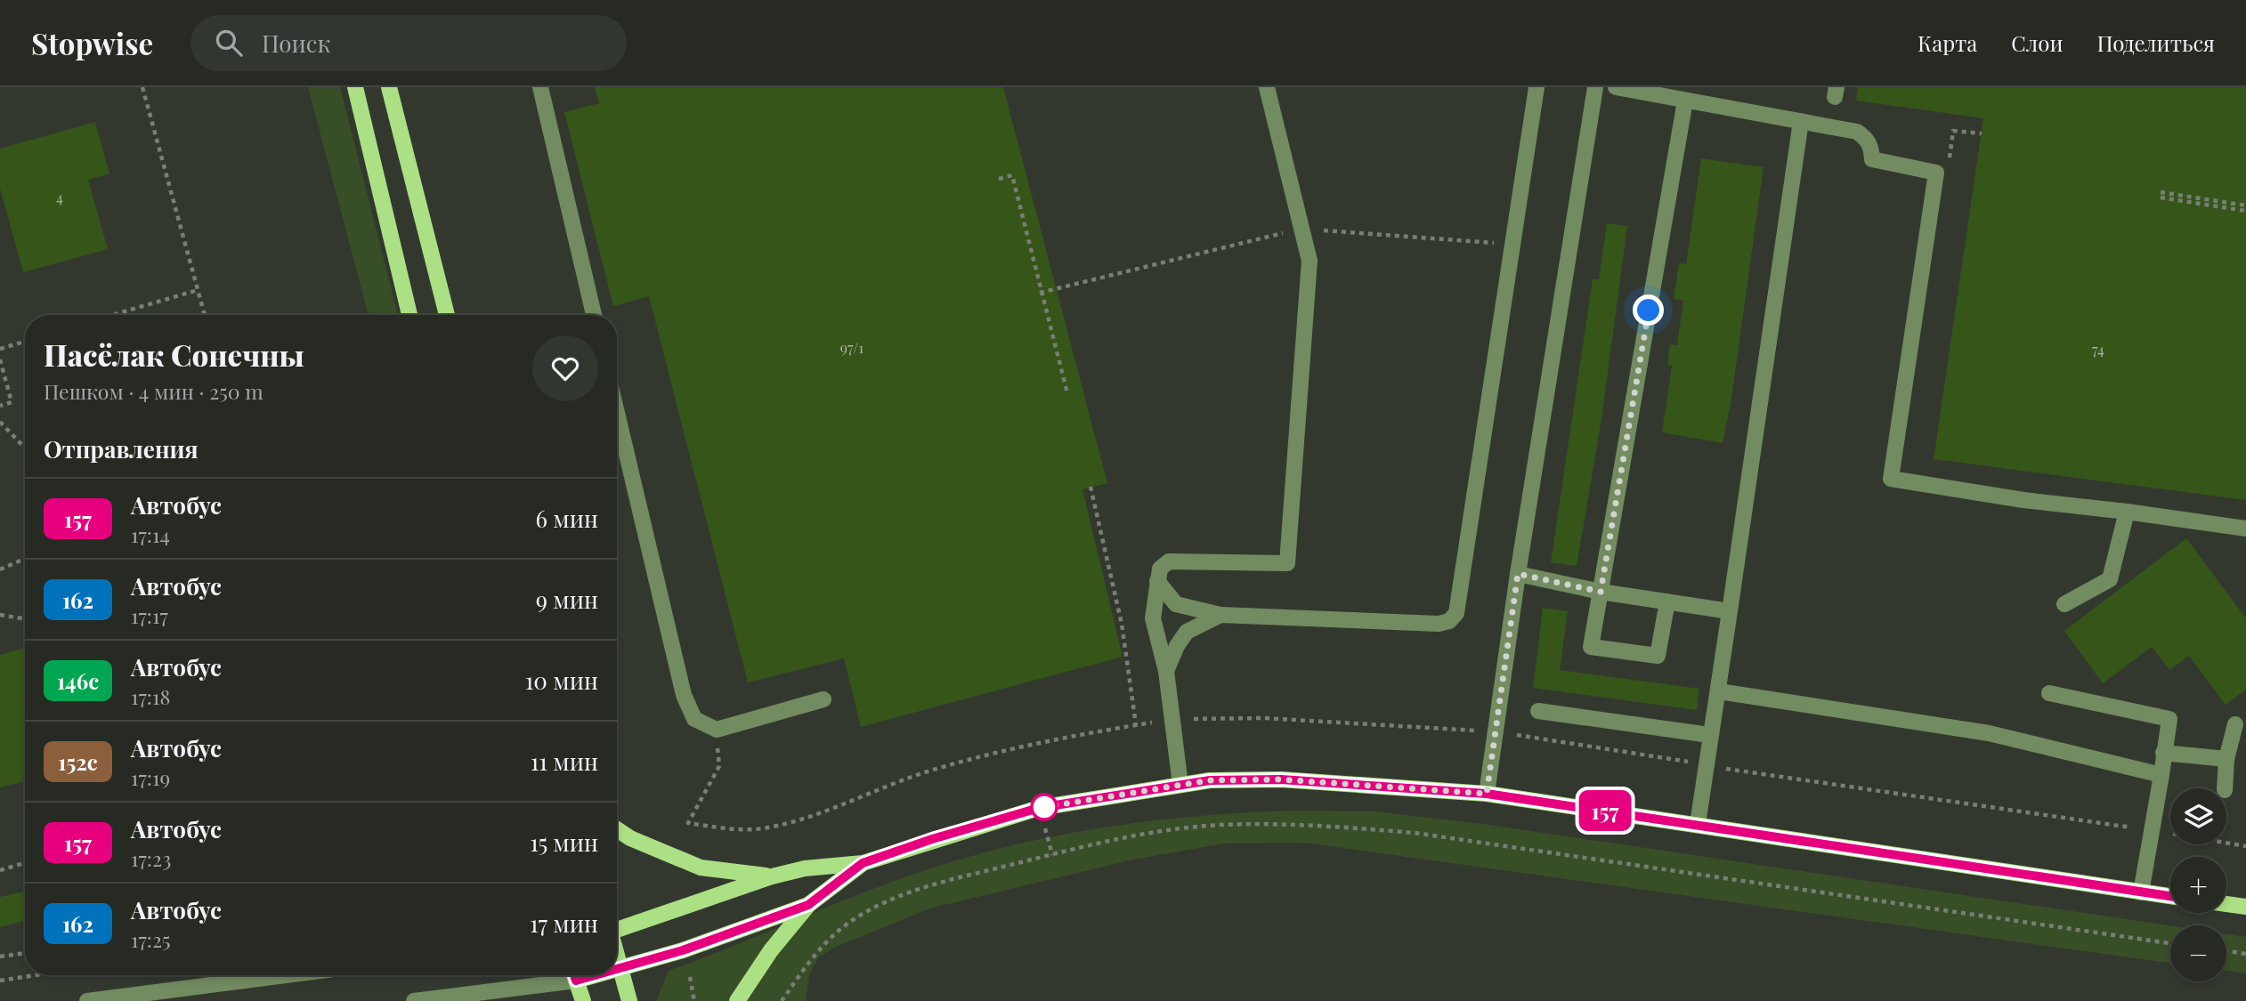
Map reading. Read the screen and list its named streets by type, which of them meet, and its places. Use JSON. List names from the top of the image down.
{
  "lines": ["bus line 157"],
  "house_numbers": ["4", "97/1", "74"],
  "page": {
    "header": "Stopwise",
    "search": "Поиск",
    "nav": ["Карта", "Слои", "Поделиться"],
    "on_map": "157",
    "heading": [
      ["Пасёлак Сонечны", "Пешком · 4 мин · 250 m"],
      "Отправления"
    ],
    "list": [
      {
        "mark": "157",
        "name": "Автобус",
        "note": "17:14",
        "value": "6 мин"
      },
      {
        "mark": "162",
        "name": "Автобус",
        "note": "17:17",
        "value": "9 мин"
      },
      {
        "mark": "146с",
        "name": "Автобус",
        "note": "17:18",
        "value": "10 мин"
      },
      {
        "mark": "152с",
        "name": "Автобус",
        "note": "17:19",
        "value": "11 мин"
      },
      {
        "mark": "157",
        "name": "Автобус",
        "note": "17:23",
        "value": "15 мин"
      },
      {
        "mark": "162",
        "name": "Автобус",
        "note": "17:25",
        "value": "17 мин"
      }
    ],
    "map_buttons": ["+", "−"]
  }
}
